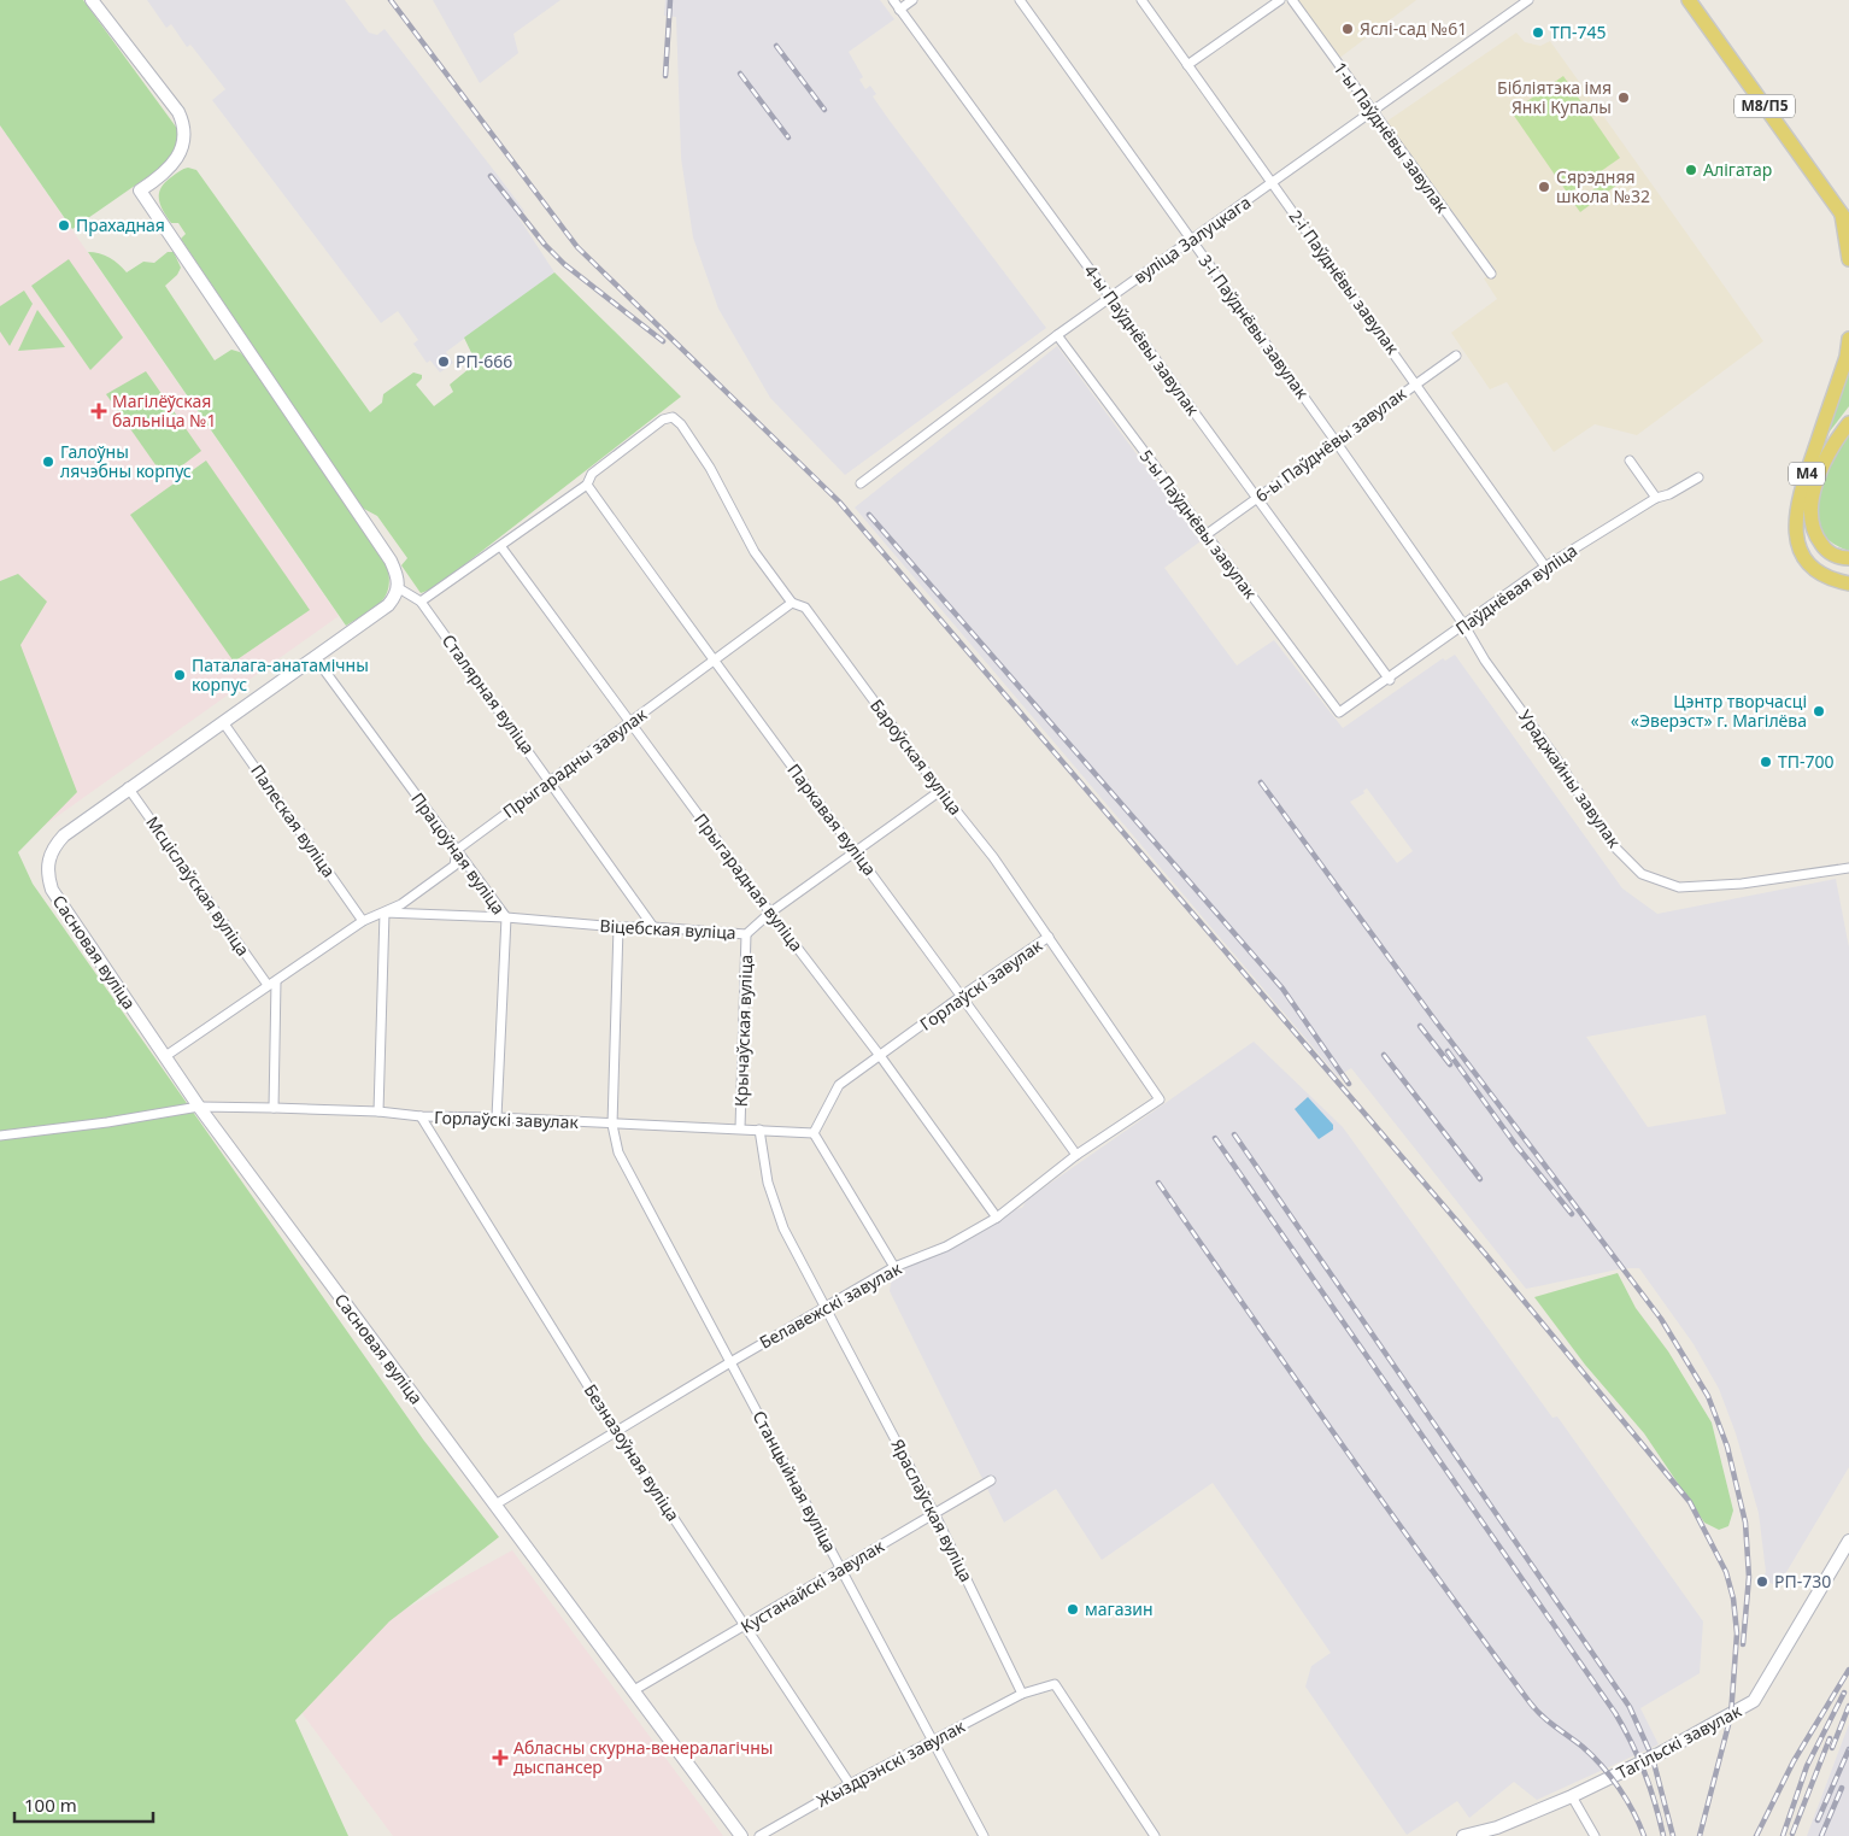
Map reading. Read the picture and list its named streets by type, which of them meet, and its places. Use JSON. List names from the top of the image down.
{
  "streets": {
    "main road": [
      "М8/П5",
      "М4",
      "Сасновая вуліца",
      "Тагільскі завулак"
    ],
    "street": [
      "1-ы Паўднёвы завулак",
      "вуліца Залуцкага",
      "2-і Паўднёвы завулак",
      "3-і Паўднёвы завулак",
      "4-ы Паўднёвы завулак",
      "6-ы Паўднёвы завулак",
      "5-ы Паўднёвы завулак",
      "Паўднёвая вуліца",
      "Сталярная вуліца",
      "Бароўская вуліца",
      "Прыгарадны завулак",
      "Ураджайны завулак",
      "Паркавая вуліца",
      "Палеская вуліца",
      "Працоўная вуліца",
      "Прыгарадная вуліца",
      "Мсціслаўская вуліца",
      "Віцебская вуліца",
      "Горлаўскі завулак",
      "Крычаўская вуліца",
      "Белавежскі завулак",
      "Безназоўная вуліца",
      "Станцыйная вуліца",
      "Яраслаўская вуліца",
      "Кустанайскі завулак",
      "Жыздрэнскі завулак"
    ]
  },
  "crossings": [
    ["1-ы Паўднёвы завулак", "вуліца Залуцкага"],
    ["вуліца Залуцкага", "2-і Паўднёвы завулак"],
    ["вуліца Залуцкага", "3-і Паўднёвы завулак"],
    ["вуліца Залуцкага", "4-ы Паўднёвы завулак"],
    ["вуліца Залуцкага", "5-ы Паўднёвы завулак"],
    ["2-і Паўднёвы завулак", "6-ы Паўднёвы завулак"],
    ["2-і Паўднёвы завулак", "Паўднёвая вуліца"],
    ["3-і Паўднёвы завулак", "6-ы Паўднёвы завулак"],
    ["3-і Паўднёвы завулак", "Паўднёвая вуліца"],
    ["3-і Паўднёвы завулак", "Ураджайны завулак"],
    ["4-ы Паўднёвы завулак", "6-ы Паўднёвы завулак"],
    ["4-ы Паўднёвы завулак", "Паўднёвая вуліца"],
    ["6-ы Паўднёвы завулак", "5-ы Паўднёвы завулак"],
    ["5-ы Паўднёвы завулак", "Паўднёвая вуліца"],
    ["Паўднёвая вуліца", "Ураджайны завулак"],
    ["Сталярная вуліца", "Прыгарадны завулак"],
    ["Сталярная вуліца", "Віцебская вуліца"],
    ["Бароўская вуліца", "Прыгарадны завулак"],
    ["Бароўская вуліца", "Паркавая вуліца"],
    ["Бароўская вуліца", "Віцебская вуліца"],
    ["Бароўская вуліца", "Горлаўскі завулак"],
    ["Бароўская вуліца", "Белавежскі завулак"],
    ["Прыгарадны завулак", "Паркавая вуліца"],
    ["Прыгарадны завулак", "Палеская вуліца"],
    ["Прыгарадны завулак", "Працоўная вуліца"],
    ["Прыгарадны завулак", "Прыгарадная вуліца"],
    ["Прыгарадны завулак", "Віцебская вуліца"],
    ["Паркавая вуліца", "Віцебская вуліца"],
    ["Паркавая вуліца", "Горлаўскі завулак"],
    ["Паркавая вуліца", "Белавежскі завулак"],
    ["Працоўная вуліца", "Віцебская вуліца"],
    ["Працоўная вуліца", "Горлаўскі завулак"],
    ["Прыгарадная вуліца", "Віцебская вуліца"],
    ["Прыгарадная вуліца", "Горлаўскі завулак"],
    ["Прыгарадная вуліца", "Белавежскі завулак"],
    ["Мсціслаўская вуліца", "Сасновая вуліца"],
    ["Віцебская вуліца", "Крычаўская вуліца"],
    ["Сасновая вуліца", "Горлаўскі завулак"],
    ["Сасновая вуліца", "Белавежскі завулак"],
    ["Сасновая вуліца", "Кустанайскі завулак"],
    ["Горлаўскі завулак", "Крычаўская вуліца"],
    ["Горлаўскі завулак", "Безназоўная вуліца"],
    ["Горлаўскі завулак", "Станцыйная вуліца"],
    ["Горлаўскі завулак", "Яраслаўская вуліца"],
    ["Белавежскі завулак", "Безназоўная вуліца"],
    ["Белавежскі завулак", "Станцыйная вуліца"],
    ["Белавежскі завулак", "Яраслаўская вуліца"],
    ["Безназоўная вуліца", "Кустанайскі завулак"],
    ["Безназоўная вуліца", "Жыздрэнскі завулак"],
    ["Станцыйная вуліца", "Кустанайскі завулак"],
    ["Станцыйная вуліца", "Жыздрэнскі завулак"],
    ["Яраслаўская вуліца", "Кустанайскі завулак"],
    ["Яраслаўская вуліца", "Жыздрэнскі завулак"]
  ],
  "places": {
    "other": [
      "Яслі-сад №61",
      "ТП-745",
      "Бібліятэка імя Янкі Купалы",
      "Алігатар",
      "Сярэдняя школа №32",
      "Прахадная",
      "РП-666",
      "Галоўны лячэбны корпус",
      "Паталага-анатамічны корпус",
      "Цэнтр творчасці «Эверэст» г. Магілёва",
      "ТП-700",
      "РП-730",
      "магазин"
    ],
    "health": ["Магілёўская бальніца №1", "Абласны скурна-венералагічны дыспансер"]
  },
  "scale_bar": "100 m"
}
